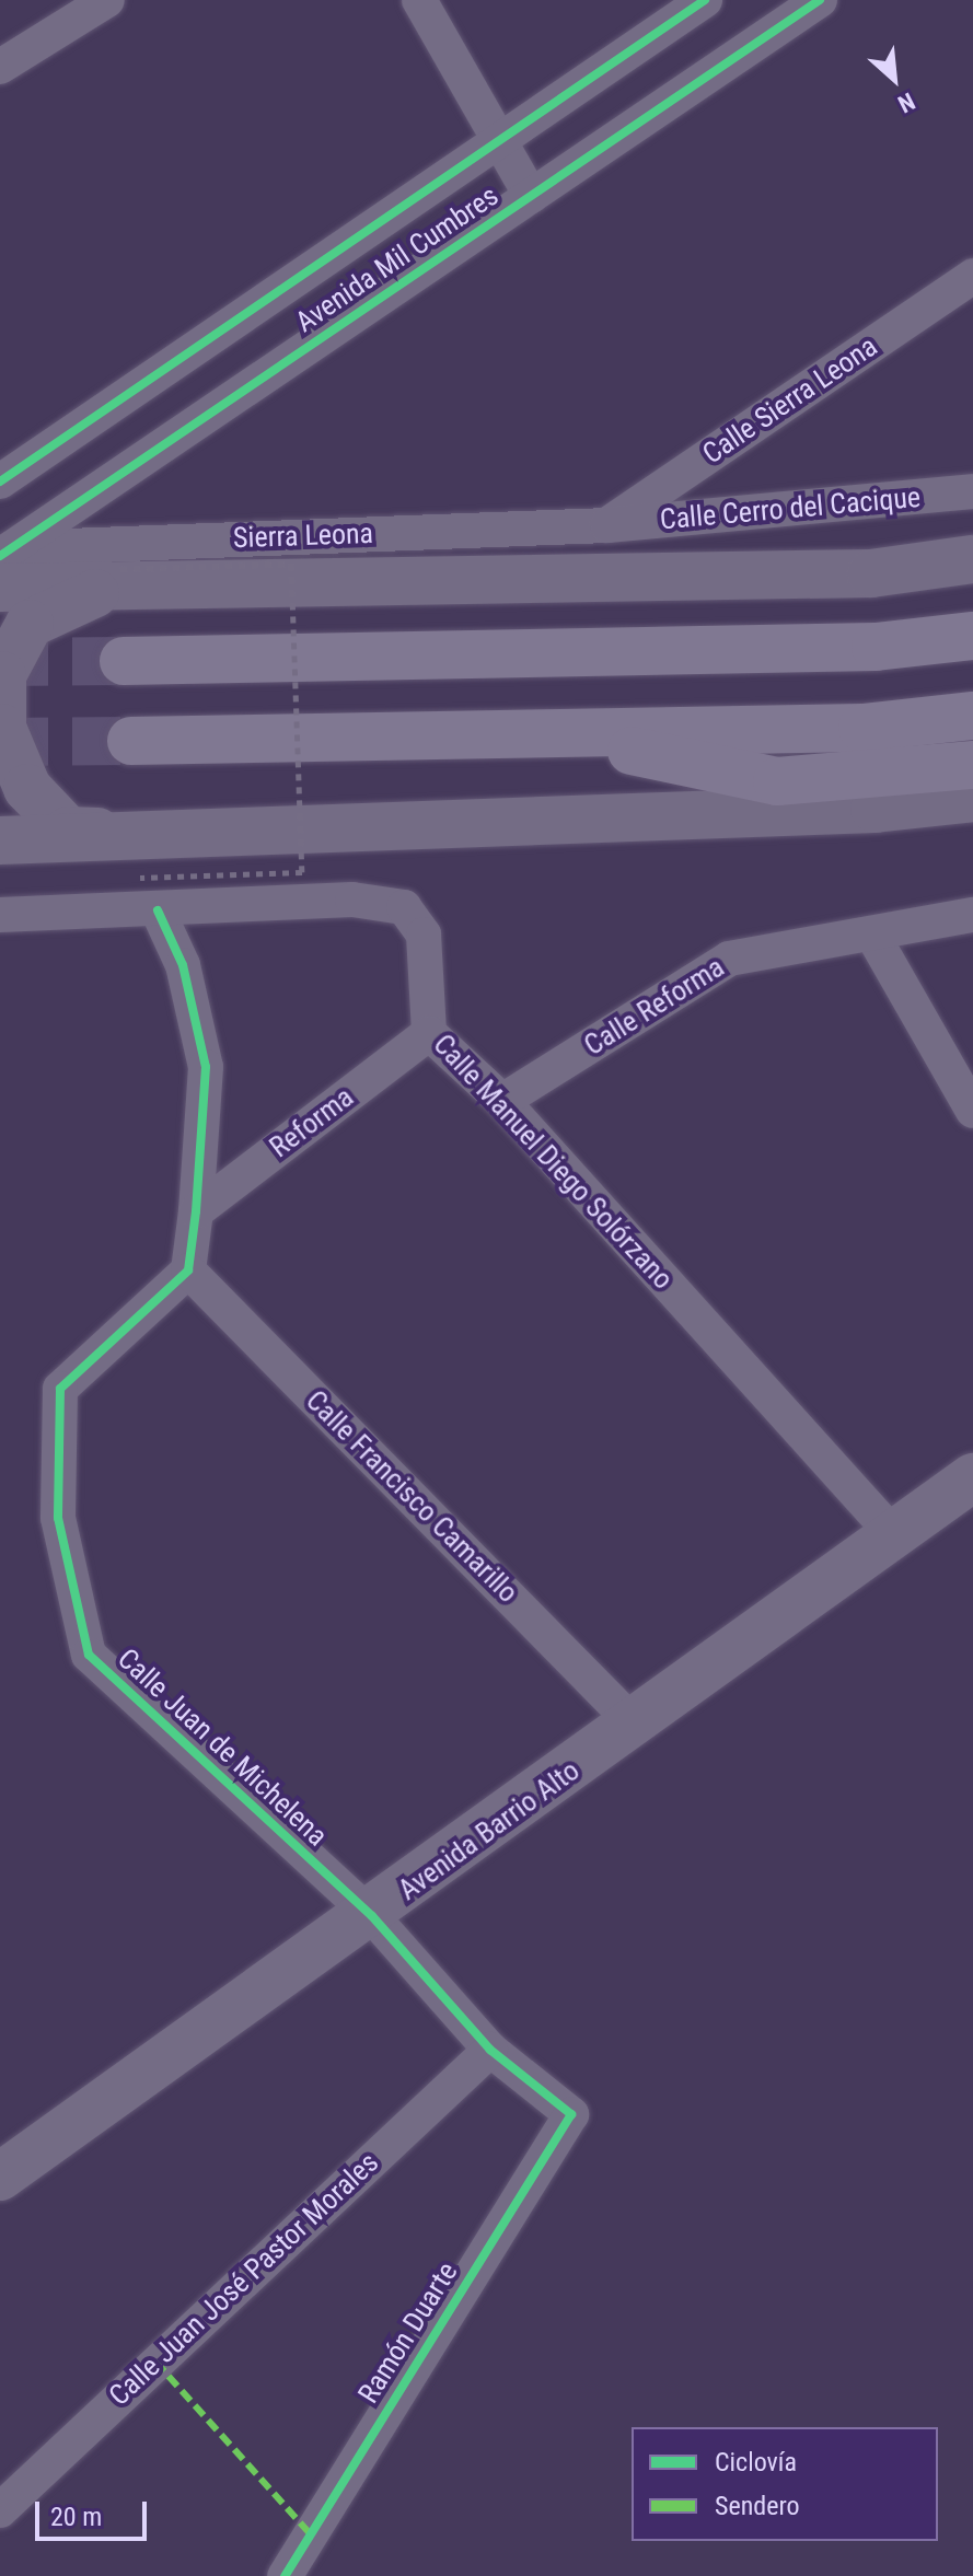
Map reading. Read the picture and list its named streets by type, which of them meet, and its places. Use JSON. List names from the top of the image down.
{
  "streets": {
    "main road": ["Avenida Barrio Alto"],
    "street": [
      "Avenida Mil Cumbres",
      "Calle Sierra Leona",
      "Calle Cerro del Cacique",
      "Sierra Leona",
      "Calle Reforma",
      "Reforma",
      "Calle Manuel Diego Solórzano",
      "Calle Francisco Camarillo",
      "Calle Juan de Michelena",
      "Calle Juan José Pastor Morales",
      "Ramón Duarte"
    ]
  },
  "crossings": [
    ["Avenida Mil Cumbres", "Sierra Leona"],
    ["Calle Sierra Leona", "Calle Cerro del Cacique"],
    ["Calle Sierra Leona", "Sierra Leona"],
    ["Calle Cerro del Cacique", "Sierra Leona"],
    ["Calle Reforma", "Calle Manuel Diego Solórzano"],
    ["Reforma", "Calle Manuel Diego Solórzano"],
    ["Calle Manuel Diego Solórzano", "Avenida Barrio Alto"],
    ["Calle Francisco Camarillo", "Calle Juan de Michelena"],
    ["Calle Francisco Camarillo", "Avenida Barrio Alto"],
    ["Calle Juan de Michelena", "Avenida Barrio Alto"],
    ["Calle Juan de Michelena", "Calle Juan José Pastor Morales"],
    ["Calle Juan de Michelena", "Ramón Duarte"]
  ],
  "legend": ["Ciclovía", "Sendero"],
  "scale_bar": "20 m",
  "north": "bottom right"
}
